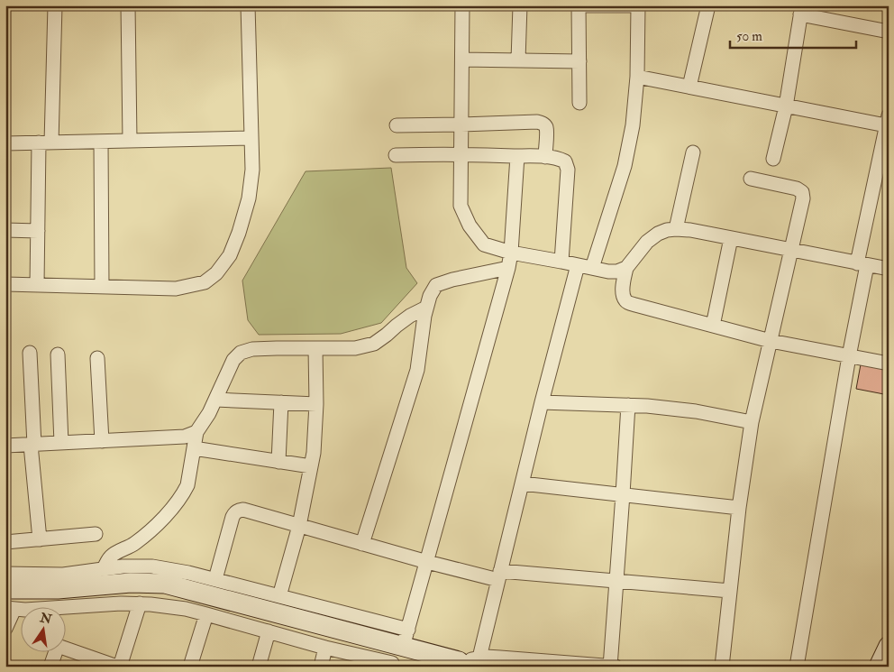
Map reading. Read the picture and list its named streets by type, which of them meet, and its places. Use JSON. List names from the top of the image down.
{
  "scale_bar": "50 m",
  "north": "top"
}
